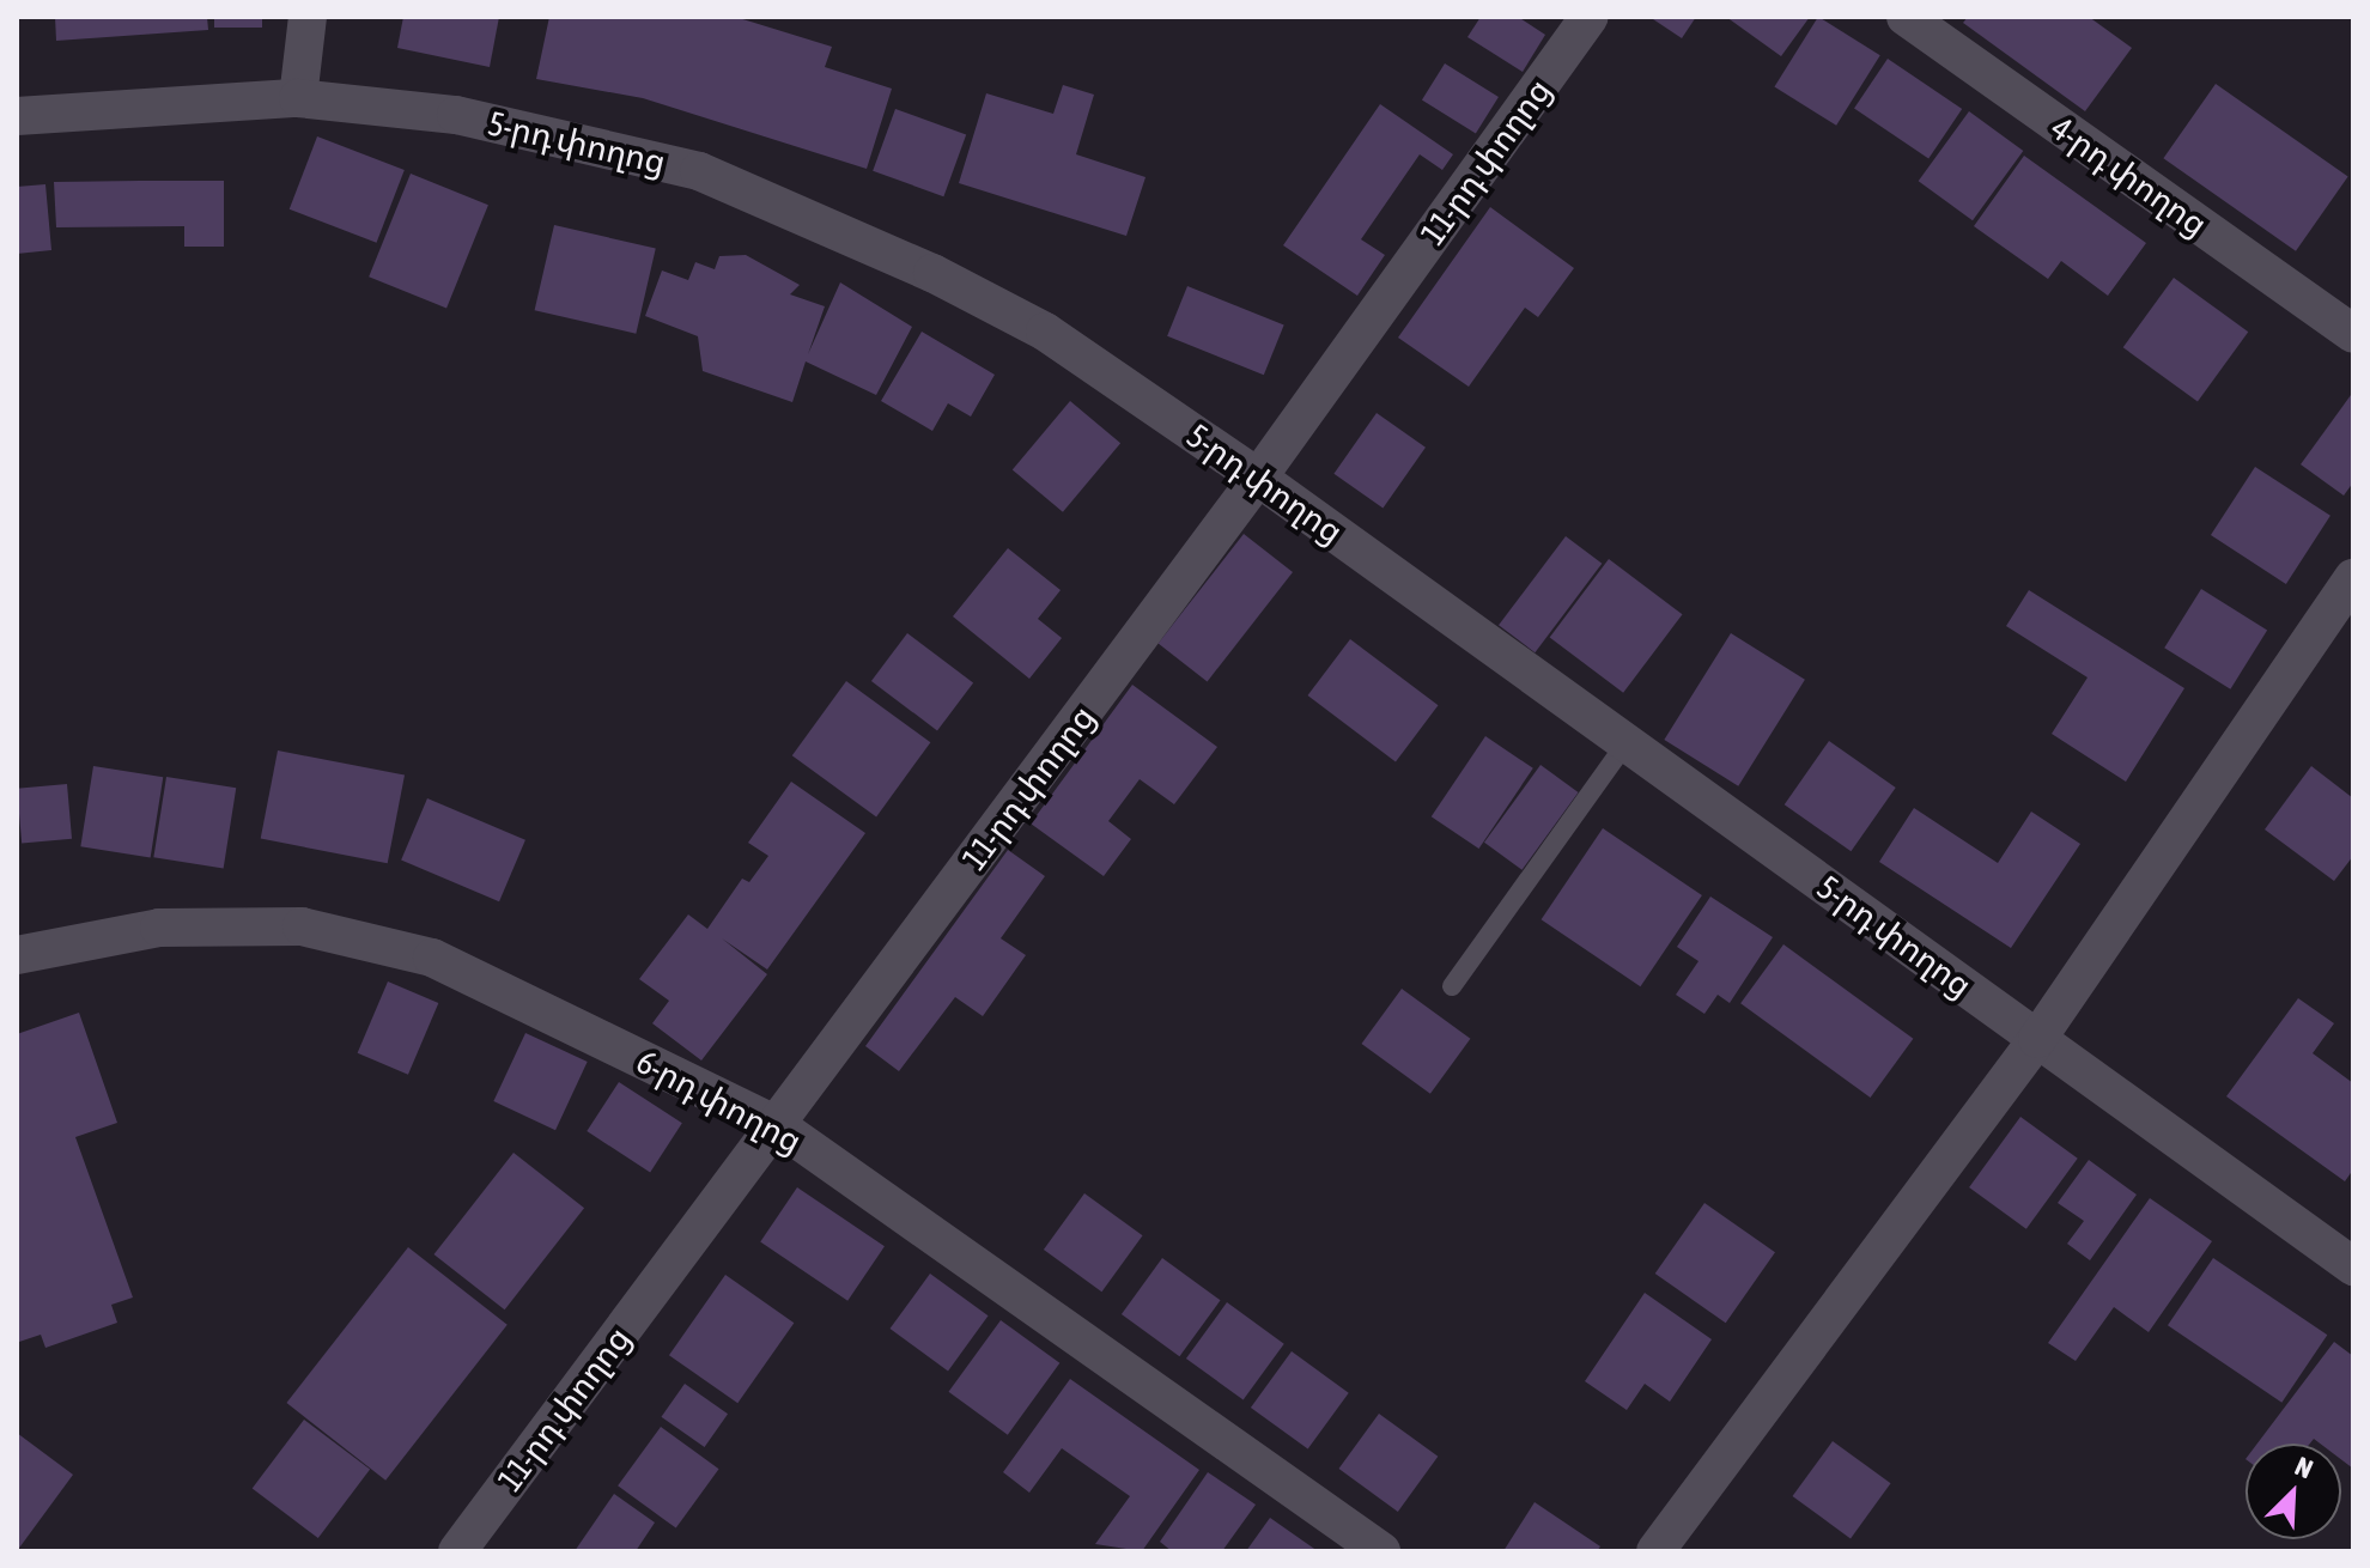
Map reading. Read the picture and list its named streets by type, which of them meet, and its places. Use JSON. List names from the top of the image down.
{
  "streets": {
    "street": [
      "5-րդ փողոց",
      "11-րդ փողոց",
      "4-րդ փողոց",
      "6-րդ փողոց"
    ]
  },
  "crossings": [
    ["5-րդ փողոց", "11-րդ փողոց"],
    ["11-րդ փողոց", "6-րդ փողոց"]
  ],
  "north": "top right"
}
